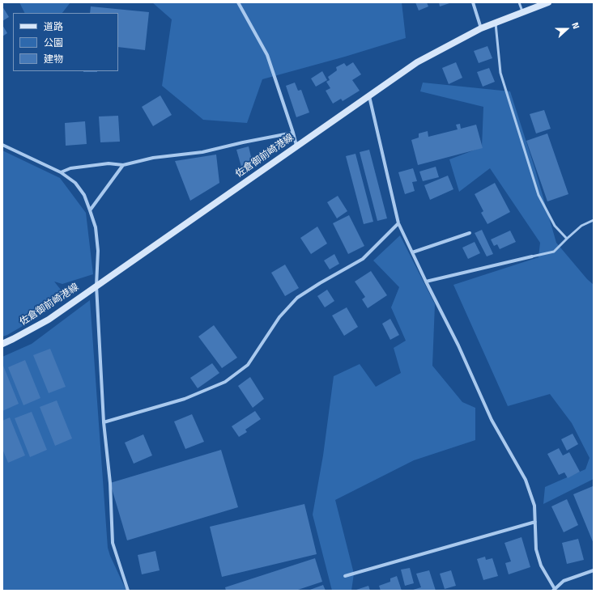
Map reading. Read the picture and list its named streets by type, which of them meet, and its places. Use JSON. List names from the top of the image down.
{
  "streets": {
    "main road": ["佐倉御前崎港線"]
  },
  "legend": ["道路", "公園", "建物"],
  "north": "right"
}
